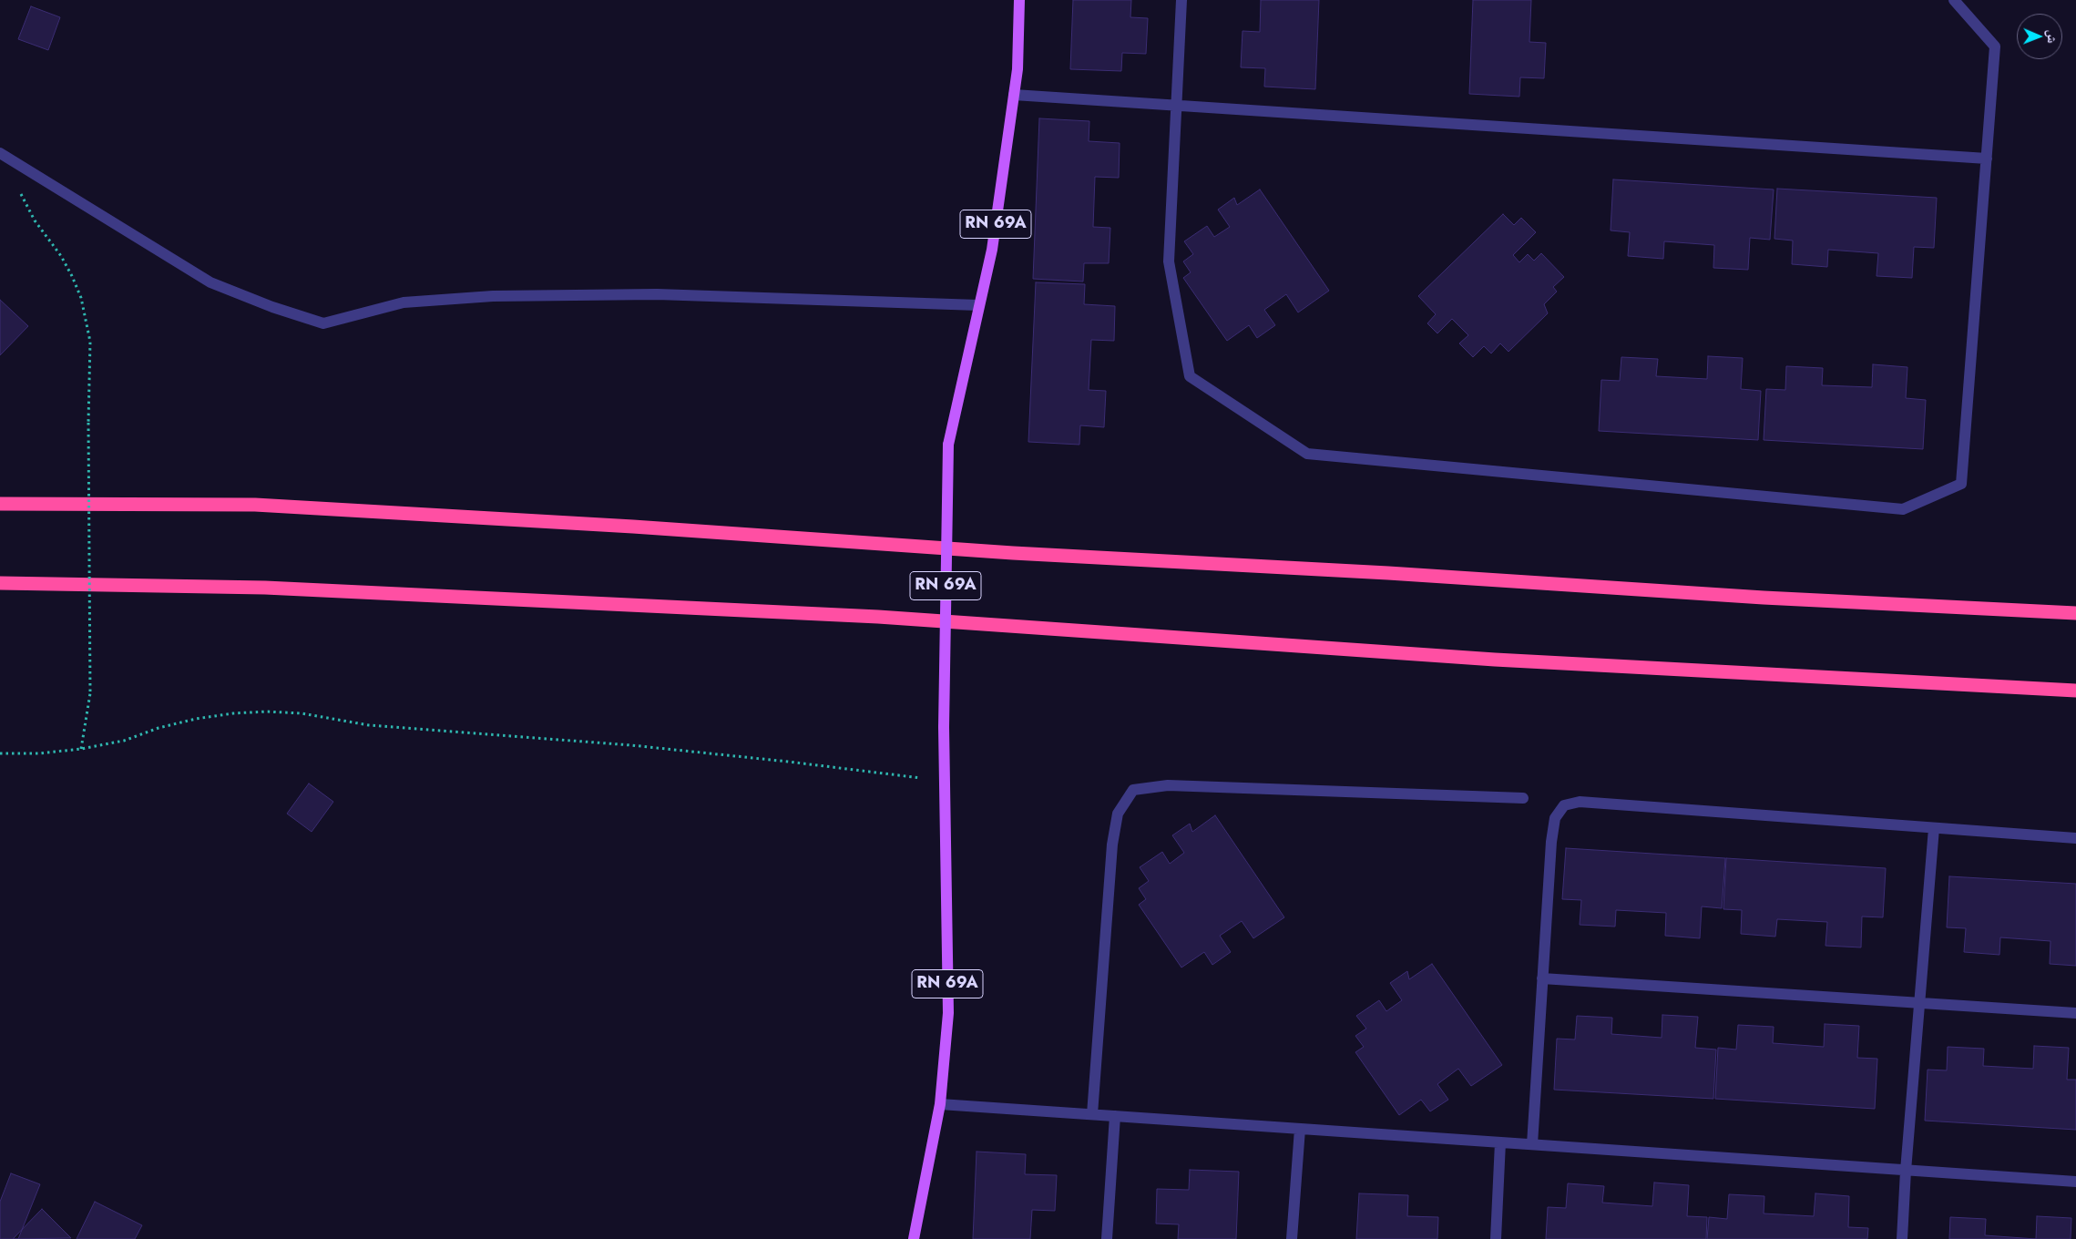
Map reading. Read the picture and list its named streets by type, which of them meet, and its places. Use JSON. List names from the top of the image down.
{
  "streets": {
    "main road": ["RN 69A"]
  },
  "north": "right"
}
